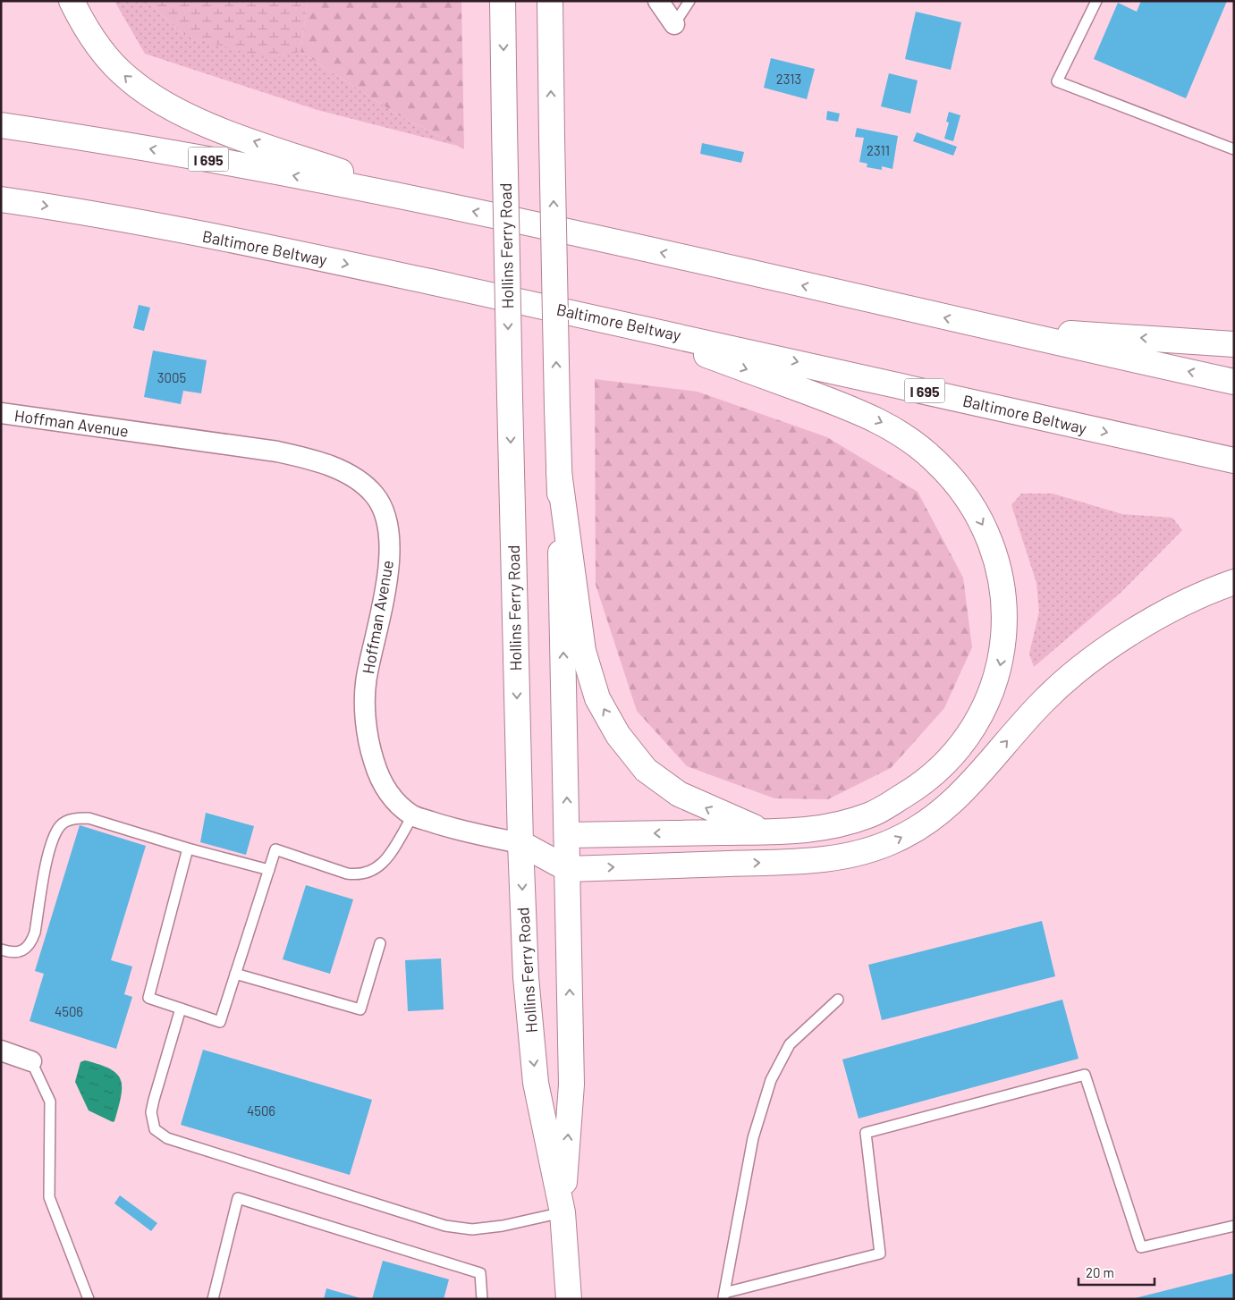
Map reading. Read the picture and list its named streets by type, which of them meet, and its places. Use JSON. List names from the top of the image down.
{
  "streets": {
    "main road": ["I 695", "Hollins Ferry Road", "Baltimore Beltway"],
    "street": ["Hoffman Avenue"]
  },
  "crossings": [
    ["Hollins Ferry Road", "Hoffman Avenue"]
  ],
  "house_numbers": [
    "2313",
    "2311",
    "3005",
    "4506",
    "4506"
  ],
  "scale_bar": "20 m"
}
